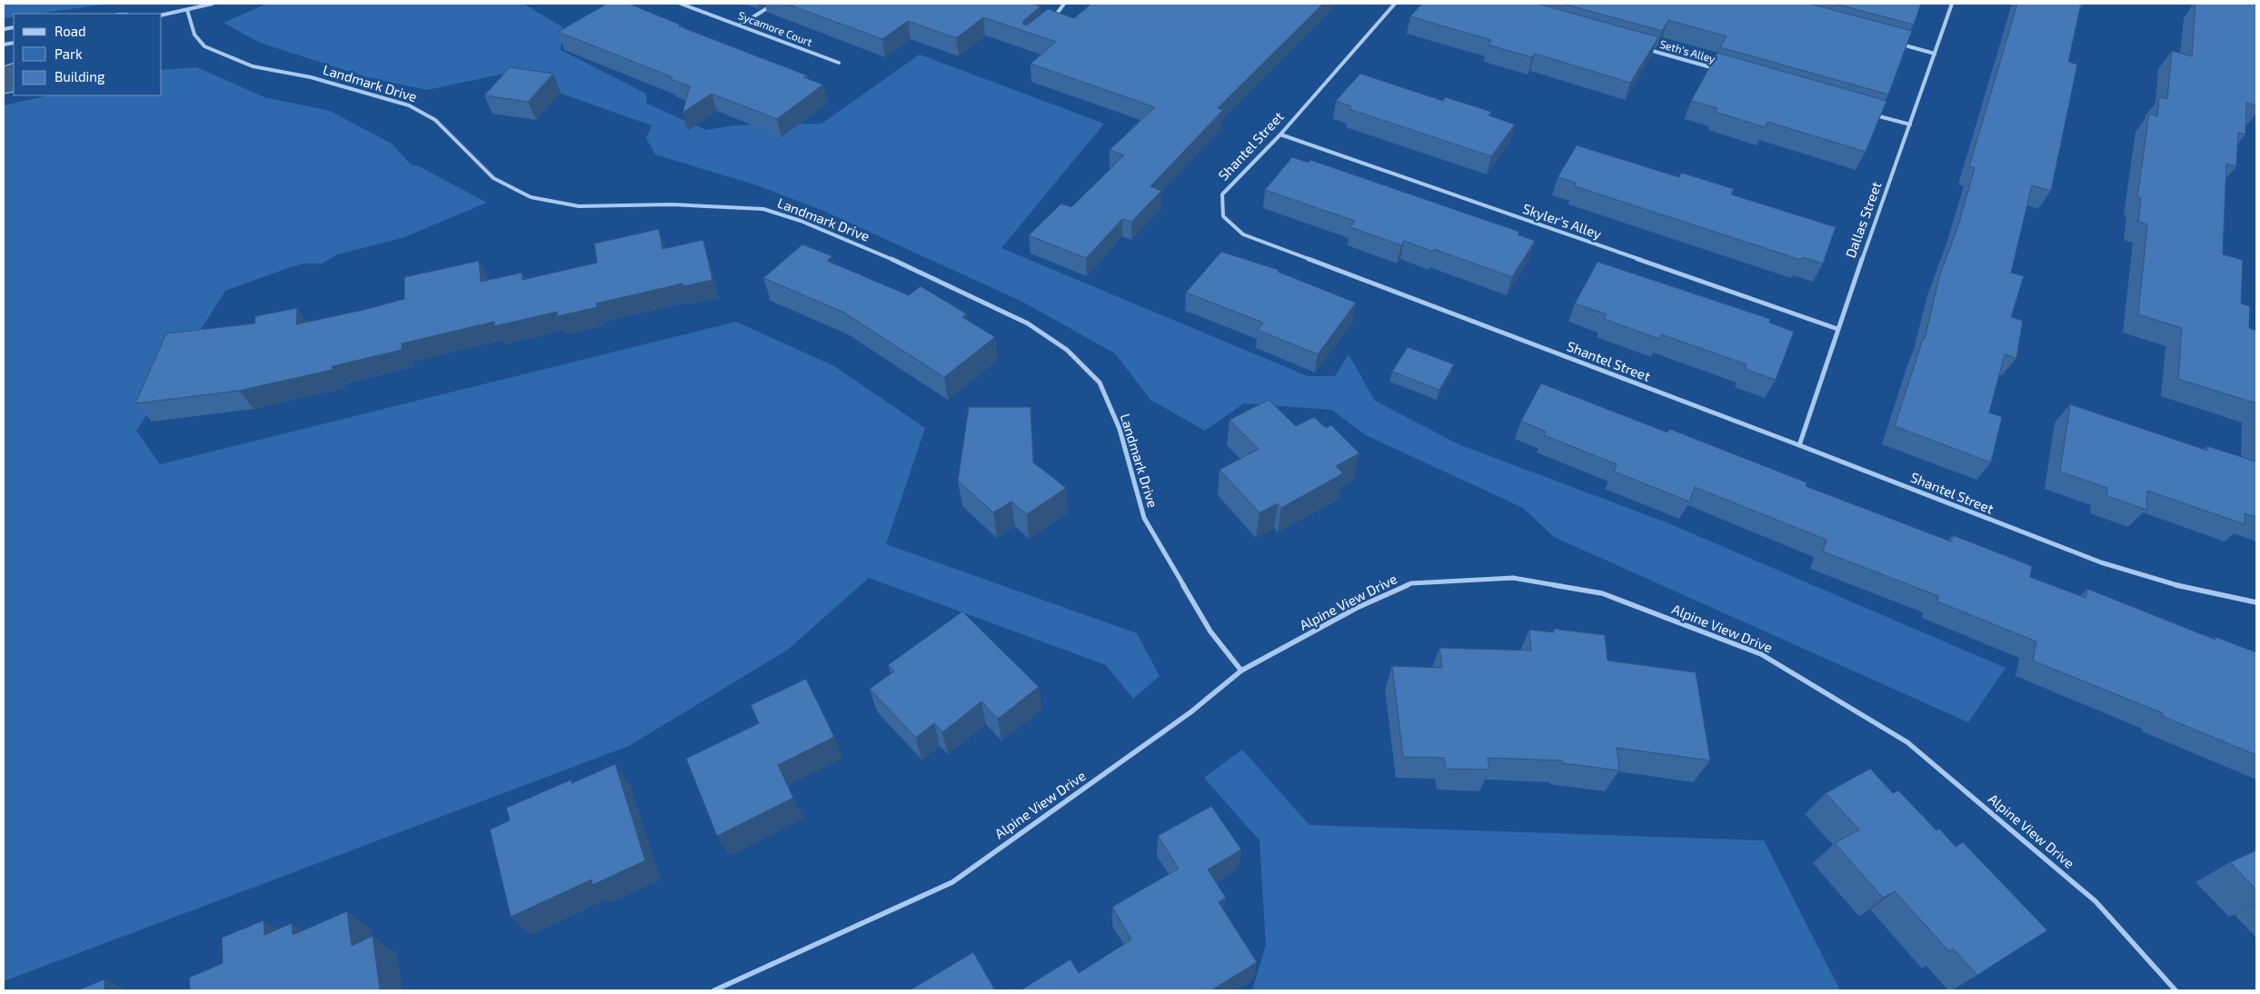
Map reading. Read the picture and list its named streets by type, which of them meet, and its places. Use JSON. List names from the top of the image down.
{
  "streets": {
    "street": [
      "Sycamore Court",
      "Seth's Alley",
      "Landmark Drive",
      "Shantel Street",
      "Dallas Street",
      "Skyler's Alley",
      "Alpine View Drive"
    ]
  },
  "crossings": [
    ["Landmark Drive", "Alpine View Drive"],
    ["Shantel Street", "Dallas Street"],
    ["Shantel Street", "Skyler's Alley"],
    ["Dallas Street", "Skyler's Alley"]
  ],
  "legend": ["Road", "Park", "Building"]
}
